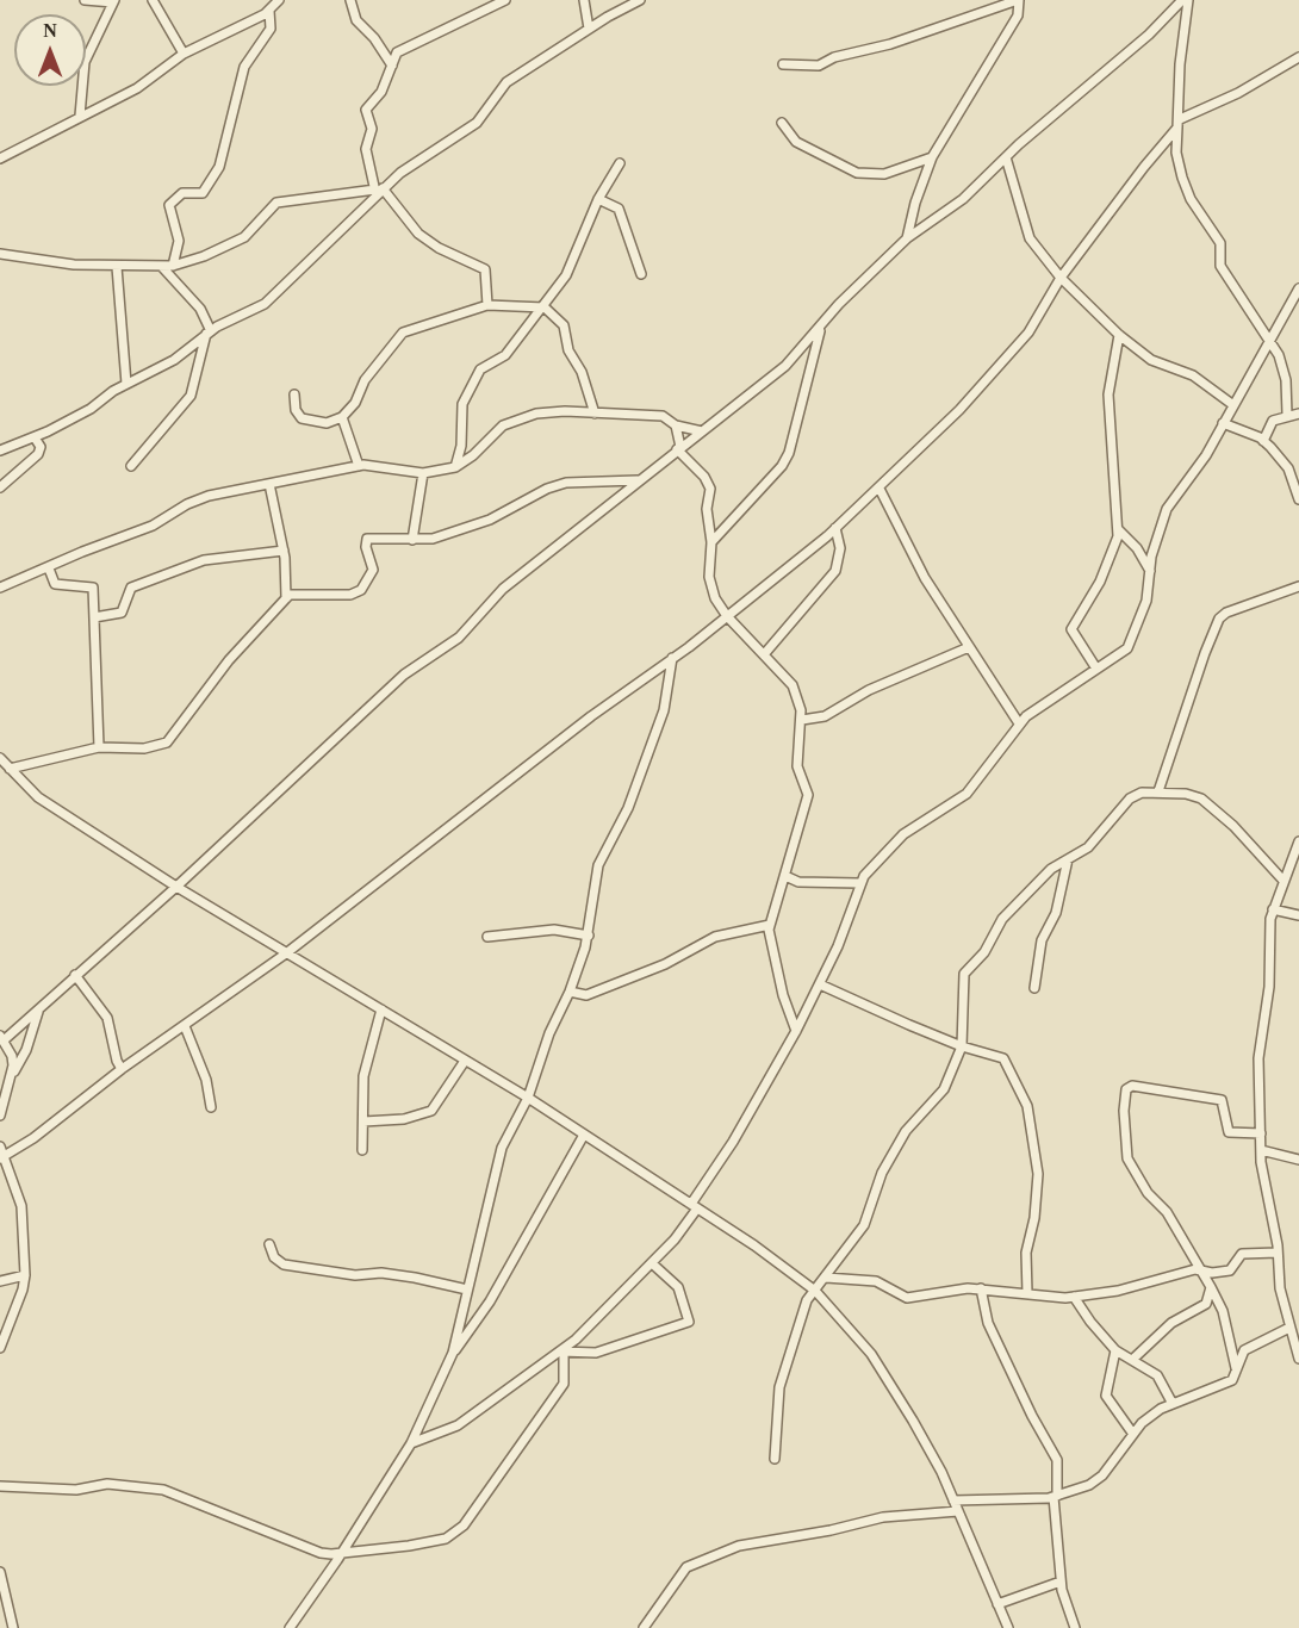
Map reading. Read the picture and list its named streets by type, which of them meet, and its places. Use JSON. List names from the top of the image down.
{
  "north": "top"
}
